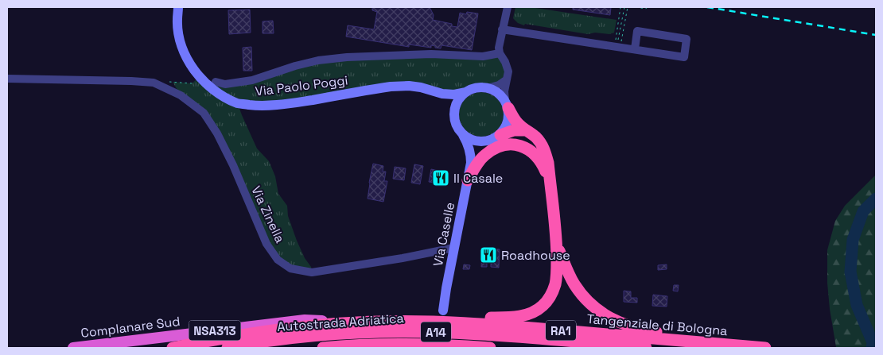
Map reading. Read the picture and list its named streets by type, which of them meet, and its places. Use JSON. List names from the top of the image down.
{
  "streets": {
    "highway": [
      "Autostrada Adriatica",
      "Tangenziale di Bologna",
      "Complanare Sud",
      "NSA313",
      "RA1",
      "A14"
    ],
    "main road": ["Via Paolo Poggi", "Via Caselle"],
    "street": ["Via Zinella"]
  },
  "crossings": [
    ["Via Paolo Poggi", "Via Caselle"],
    ["Via Zinella", "Via Caselle"],
    ["Tangenziale di Bologna", "Complanare Sud"],
    ["Tangenziale di Bologna", "RA1"],
    ["Complanare Sud", "RA1"]
  ],
  "places": {
    "restaurant": ["Il Casale", "Roadhouse"]
  }
}
